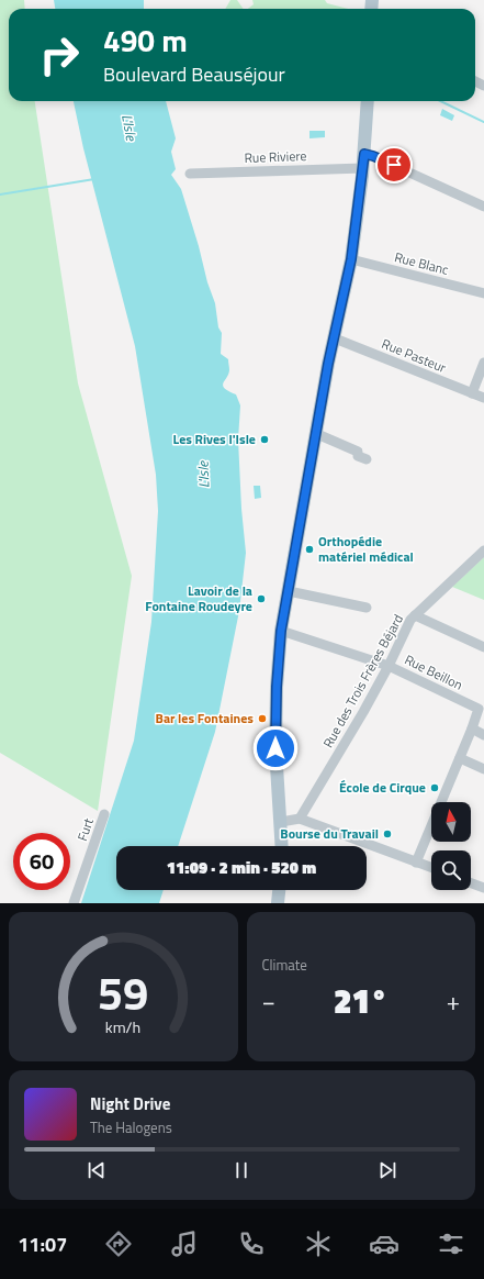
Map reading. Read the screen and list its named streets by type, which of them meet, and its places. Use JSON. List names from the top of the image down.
{
  "streets": {
    "street": [
      "Rue Riviere",
      "Rue Blanc",
      "Rue Pasteur",
      "Rue Beillon",
      "Rue des Trois Frères Béjard",
      "Furt"
    ]
  },
  "crossings": [
    ["Rue Beillon", "Rue des Trois Frères Béjard"]
  ],
  "water": ["L'Isle"],
  "places": [
    "Les Rives l'Isle",
    "Orthopédie matériel médical",
    "Lavoir de la Fontaine Roudeyre",
    "Bar les Fontaines",
    "École de Cirque",
    "Bourse du Travail"
  ],
  "north": "top",
  "page": {
    "turn": ["490 m", "Boulevard Beauséjour"],
    "limit": "60",
    "trip": "11:09 · 2 min · 520 m",
    "tile": "Climate",
    "heat": ["−", "21°", "+"],
    "song": ["Night Drive", "The Halogens"],
    "tabs": "11:07",
    "gauge": ["59", "km/h"]
  }
}
